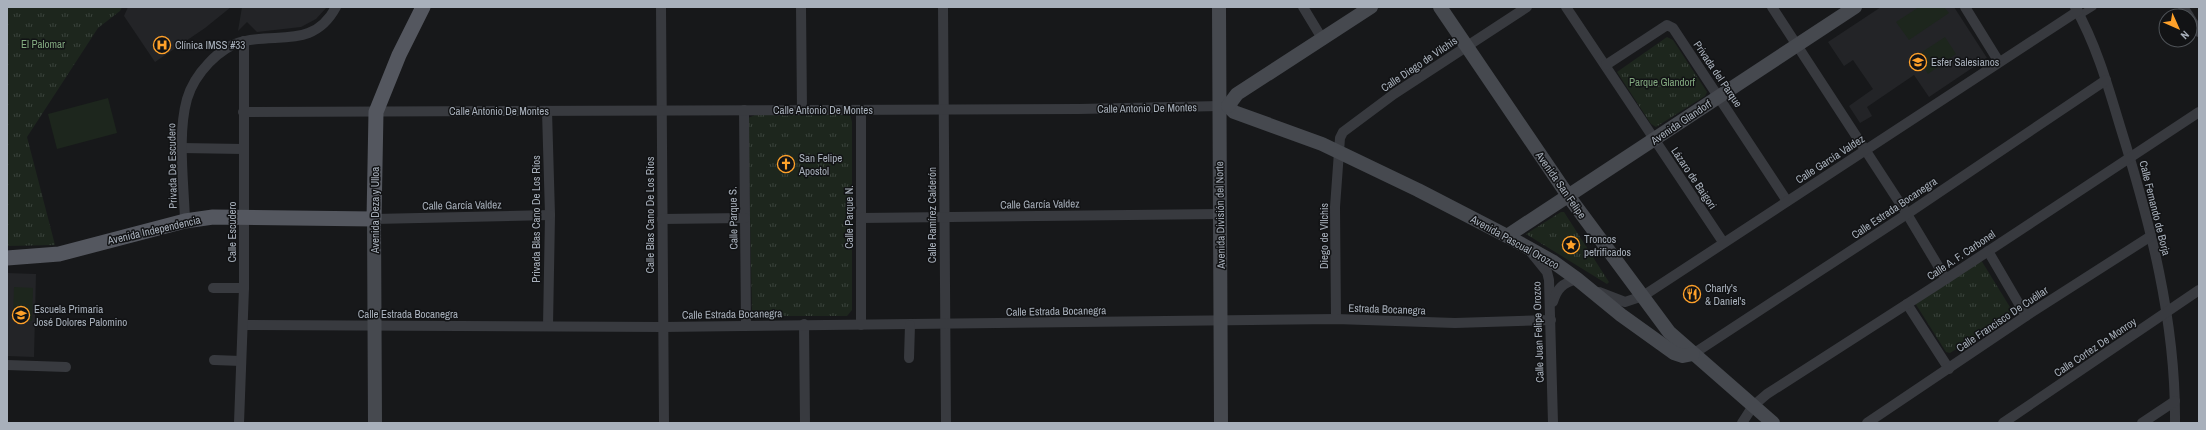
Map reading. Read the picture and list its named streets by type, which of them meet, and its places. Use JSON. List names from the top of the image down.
{
  "streets": {
    "main road": [
      "Avenida Glandorf",
      "Avenida San Felipe",
      "Avenida Deza y Ulloa",
      "Avenida División del Norte",
      "Avenida Independencia",
      "Avenida Pascual Orozco"
    ],
    "street": [
      "Calle Diego de Vilchis",
      "Privada del Parque",
      "Calle Antonio De Montes",
      "Calle García Valdez",
      "Privada De Escudero",
      "Lázaro de Baigori",
      "Calle Estrada Bocanegra",
      "Calle Fernando de Borja",
      "Calle Blas Cano De Los Ríos",
      "Calle Ramírez Calderón",
      "Calle Parque N.",
      "Calle Parque S.",
      "Privada Blas Cano De Los Ríos",
      "Calle Escudero",
      "Diego de VIlchis",
      "Calle A. F. Carbonel",
      "Estrada Bocanegra",
      "Calle Francisco De Cuéllar",
      "Calle Juan Felipe Orozco",
      "Calle Cortez De Monroy"
    ]
  },
  "crossings": [
    ["Calle Diego de Vilchis", "Avenida San Felipe"],
    ["Calle Diego de Vilchis", "Diego de VIlchis"],
    ["Calle Diego de Vilchis", "Avenida Pascual Orozco"],
    ["Privada del Parque", "Avenida Glandorf"],
    ["Privada del Parque", "Calle García Valdez"],
    ["Privada del Parque", "Lázaro de Baigori"],
    ["Calle Antonio De Montes", "Avenida Deza y Ulloa"],
    ["Calle Antonio De Montes", "Calle Blas Cano De Los Ríos"],
    ["Calle Antonio De Montes", "Calle Ramírez Calderón"],
    ["Calle Antonio De Montes", "Avenida División del Norte"],
    ["Calle Antonio De Montes", "Calle Parque N."],
    ["Calle Antonio De Montes", "Calle Parque S."],
    ["Calle Antonio De Montes", "Privada Blas Cano De Los Ríos"],
    ["Calle Antonio De Montes", "Calle Escudero"],
    ["Calle Antonio De Montes", "Avenida Pascual Orozco"],
    ["Avenida Glandorf", "Lázaro de Baigori"],
    ["Avenida Glandorf", "Avenida San Felipe"],
    ["Avenida Glandorf", "Avenida Pascual Orozco"],
    ["Calle García Valdez", "Lázaro de Baigori"],
    ["Calle García Valdez", "Avenida San Felipe"],
    ["Calle García Valdez", "Calle Fernando de Borja"],
    ["Calle García Valdez", "Avenida Deza y Ulloa"],
    ["Calle García Valdez", "Calle Ramírez Calderón"],
    ["Calle García Valdez", "Avenida División del Norte"],
    ["Calle García Valdez", "Calle Parque N."],
    ["Calle García Valdez", "Privada Blas Cano De Los Ríos"],
    ["Calle García Valdez", "Avenida Independencia"],
    ["Calle García Valdez", "Avenida Pascual Orozco"],
    ["Privada De Escudero", "Avenida Independencia"],
    ["Privada De Escudero", "Calle Escudero"],
    ["Avenida San Felipe", "Calle Estrada Bocanegra"],
    ["Avenida San Felipe", "Avenida Pascual Orozco"],
    ["Calle Estrada Bocanegra", "Calle Fernando de Borja"],
    ["Calle Estrada Bocanegra", "Avenida Deza y Ulloa"],
    ["Calle Estrada Bocanegra", "Calle Blas Cano De Los Ríos"],
    ["Calle Estrada Bocanegra", "Calle Ramírez Calderón"],
    ["Calle Estrada Bocanegra", "Avenida División del Norte"],
    ["Calle Estrada Bocanegra", "Calle Parque N."],
    ["Calle Estrada Bocanegra", "Calle Parque S."],
    ["Calle Estrada Bocanegra", "Privada Blas Cano De Los Ríos"],
    ["Calle Estrada Bocanegra", "Calle Escudero"],
    ["Calle Estrada Bocanegra", "Avenida Pascual Orozco"],
    ["Calle Estrada Bocanegra", "Estrada Bocanegra"],
    ["Calle Fernando de Borja", "Calle A. F. Carbonel"],
    ["Calle Fernando de Borja", "Calle Francisco De Cuéllar"],
    ["Calle Fernando de Borja", "Calle Cortez De Monroy"],
    ["Avenida Deza y Ulloa", "Avenida Independencia"],
    ["Avenida División del Norte", "Avenida Pascual Orozco"],
    ["Avenida División del Norte", "Estrada Bocanegra"],
    ["Avenida Independencia", "Calle Escudero"],
    ["Diego de VIlchis", "Avenida Pascual Orozco"],
    ["Diego de VIlchis", "Estrada Bocanegra"],
    ["Avenida Pascual Orozco", "Calle Juan Felipe Orozco"],
    ["Estrada Bocanegra", "Calle Juan Felipe Orozco"]
  ],
  "parks": ["El Palomar", "Parque Glandorf"],
  "places": {
    "hospital": ["Clínica IMSS #33"],
    "school or university": ["Esfer Salesianos", "Escuela Primaria José Dolores Palomino"],
    "church": ["San Felipe Apostol"],
    "place": ["Troncos petrificados"],
    "restaurant": ["Charly's & Daniel's"]
  },
  "north": "bottom right"
}
